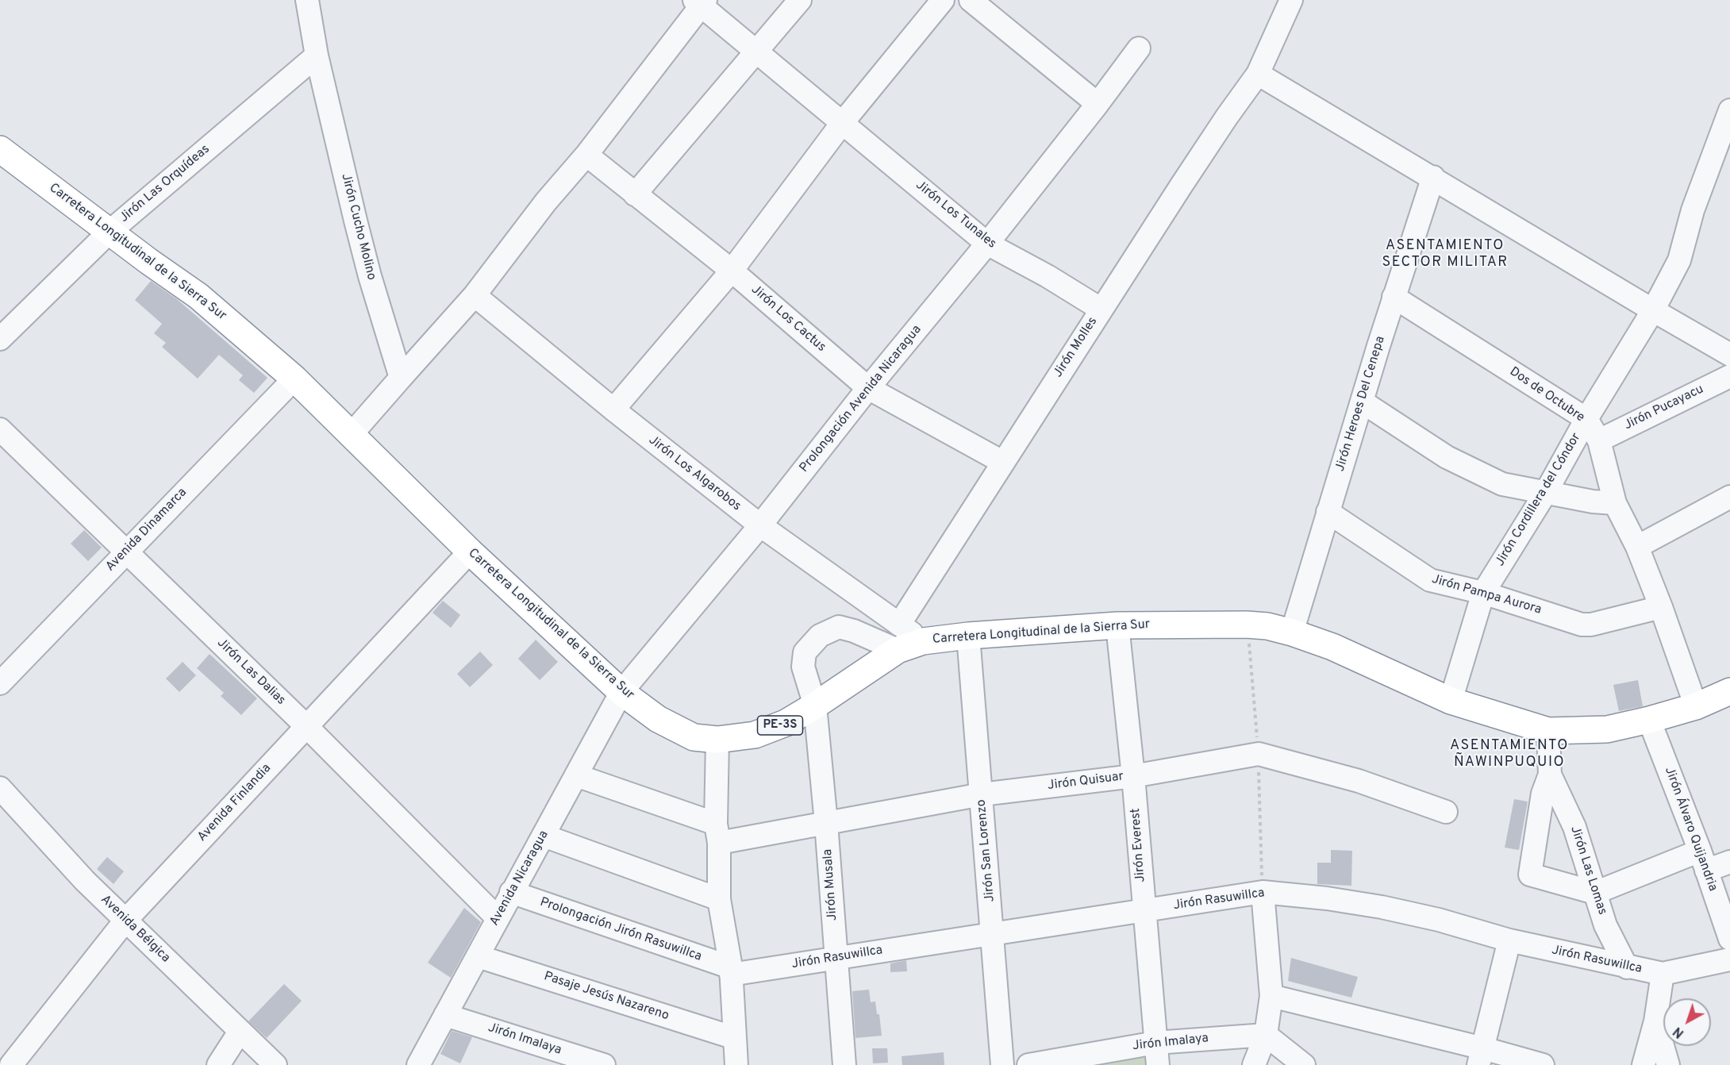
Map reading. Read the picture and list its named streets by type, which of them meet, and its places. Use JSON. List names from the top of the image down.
{
  "streets": {
    "highway": ["Carretera Longitudinal de la Sierra Sur", "PE-3S"],
    "street": [
      "Jirón Las Orquídeas",
      "Jirón Los Tunales",
      "Jirón Cucho Molino",
      "Jirón Los Cactus",
      "Jirón Molles",
      "Dos de Octubre",
      "Prolongación Avenida Nicaragua",
      "Jirón Heroes Del Cenepa",
      "Jirón Pucayacu",
      "Jirón Los Algarobos",
      "Jirón Cordillera del Cóndor",
      "Avenida Dinamarca",
      "Jirón Pampa Aurora",
      "Jirón Las Dalias",
      "Jirón Quisuar",
      "Avenida Finlandia",
      "Jirón Álvaro Quijandria",
      "Jirón Everest",
      "Jirón San Lorenzo",
      "Jirón Las Lomas",
      "Avenida Nicaragua",
      "Jirón Musala",
      "Jirón Rasuwillca",
      "Avenida Bélgica",
      "Prolongación Jirón Rasuwillca",
      "Pasaje Jesús Nazareno",
      "Jirón Imalaya"
    ]
  },
  "crossings": [
    ["Jirón Las Orquídeas", "Jirón Cucho Molino"],
    ["Jirón Las Orquídeas", "Carretera Longitudinal de la Sierra Sur"],
    ["Jirón Los Tunales", "Jirón Molles"],
    ["Jirón Los Tunales", "Prolongación Avenida Nicaragua"],
    ["Carretera Longitudinal de la Sierra Sur", "Dos de Octubre"],
    ["Carretera Longitudinal de la Sierra Sur", "Prolongación Avenida Nicaragua"],
    ["Carretera Longitudinal de la Sierra Sur", "Jirón Heroes Del Cenepa"],
    ["Carretera Longitudinal de la Sierra Sur", "Jirón Los Algarobos"],
    ["Carretera Longitudinal de la Sierra Sur", "Jirón Cordillera del Cóndor"],
    ["Carretera Longitudinal de la Sierra Sur", "Avenida Dinamarca"],
    ["Carretera Longitudinal de la Sierra Sur", "Avenida Finlandia"],
    ["Carretera Longitudinal de la Sierra Sur", "Jirón Álvaro Quijandria"],
    ["Carretera Longitudinal de la Sierra Sur", "Jirón Everest"],
    ["Carretera Longitudinal de la Sierra Sur", "Jirón San Lorenzo"],
    ["Carretera Longitudinal de la Sierra Sur", "Avenida Nicaragua"],
    ["Carretera Longitudinal de la Sierra Sur", "Jirón Musala"],
    ["Jirón Los Cactus", "Jirón Molles"],
    ["Jirón Los Cactus", "Prolongación Avenida Nicaragua"],
    ["Jirón Molles", "Jirón Los Algarobos"],
    ["Dos de Octubre", "Jirón Heroes Del Cenepa"],
    ["Dos de Octubre", "Jirón Pucayacu"],
    ["Dos de Octubre", "Jirón Cordillera del Cóndor"],
    ["Dos de Octubre", "Jirón Pampa Aurora"],
    ["Prolongación Avenida Nicaragua", "Jirón Los Algarobos"],
    ["Prolongación Avenida Nicaragua", "Avenida Nicaragua"],
    ["Jirón Heroes Del Cenepa", "Jirón Pampa Aurora"],
    ["Jirón Cordillera del Cóndor", "Jirón Pampa Aurora"],
    ["Avenida Dinamarca", "Jirón Las Dalias"],
    ["Jirón Las Dalias", "Avenida Finlandia"],
    ["Jirón Las Dalias", "Avenida Nicaragua"],
    ["Jirón Quisuar", "Jirón Everest"],
    ["Jirón Quisuar", "Jirón San Lorenzo"],
    ["Jirón Quisuar", "Jirón Musala"],
    ["Avenida Finlandia", "Avenida Bélgica"],
    ["Jirón Everest", "Jirón Rasuwillca"],
    ["Jirón Everest", "Jirón Imalaya"],
    ["Jirón San Lorenzo", "Jirón Rasuwillca"],
    ["Jirón Las Lomas", "Jirón Rasuwillca"],
    ["Avenida Nicaragua", "Prolongación Jirón Rasuwillca"],
    ["Avenida Nicaragua", "Pasaje Jesús Nazareno"],
    ["Avenida Nicaragua", "Jirón Imalaya"],
    ["Jirón Musala", "Jirón Rasuwillca"],
    ["Jirón Rasuwillca", "Prolongación Jirón Rasuwillca"]
  ],
  "districts": ["ASENTAMIENTO SECTOR MILITAR", "ASENTAMIENTO ÑAWINPUQUIO"],
  "north": "bottom left"
}
